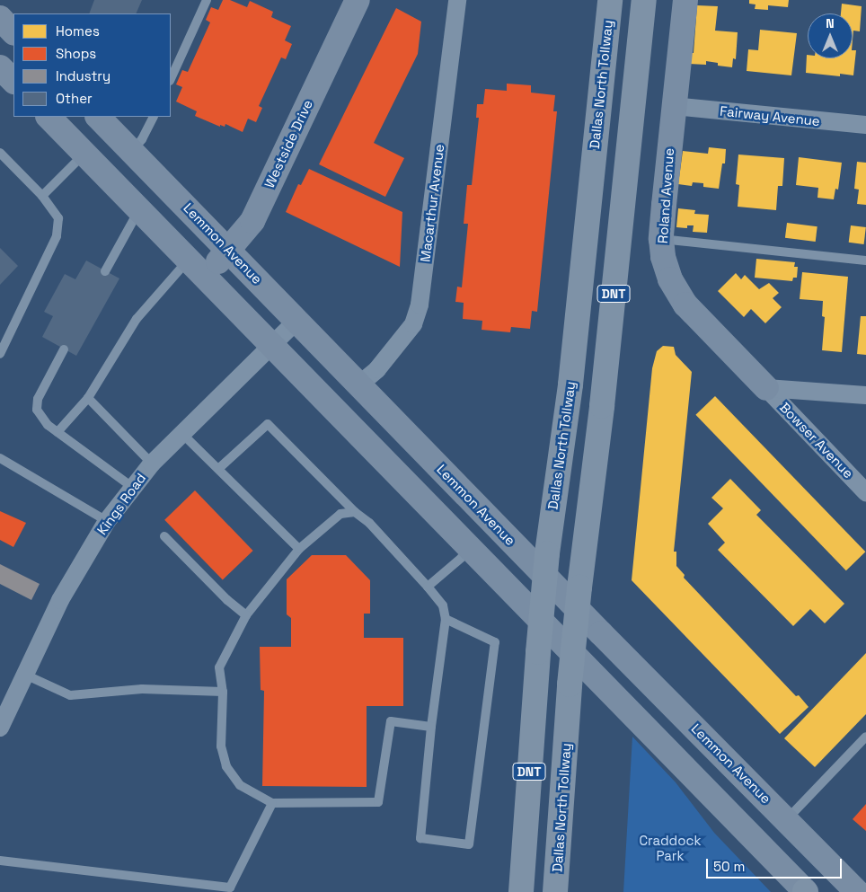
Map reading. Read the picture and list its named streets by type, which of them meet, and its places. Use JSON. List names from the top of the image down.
{
  "streets": {
    "highway": ["Dallas North Tollway", "DNT"],
    "main road": ["Westside Drive", "Roland Avenue", "Lemmon Avenue"],
    "street": [
      "Fairway Avenue",
      "Macarthur Avenue",
      "Bowser Avenue",
      "Kings Road"
    ]
  },
  "crossings": [
    ["Fairway Avenue", "Roland Avenue"],
    ["Westside Drive", "Lemmon Avenue"],
    ["Roland Avenue", "Bowser Avenue"],
    ["Macarthur Avenue", "Lemmon Avenue"],
    ["Lemmon Avenue", "Kings Road"]
  ],
  "parks": ["Craddock Park"],
  "legend": [
    "Homes",
    "Shops",
    "Industry",
    "Other"
  ],
  "scale_bar": "50 m",
  "north": "top"
}
